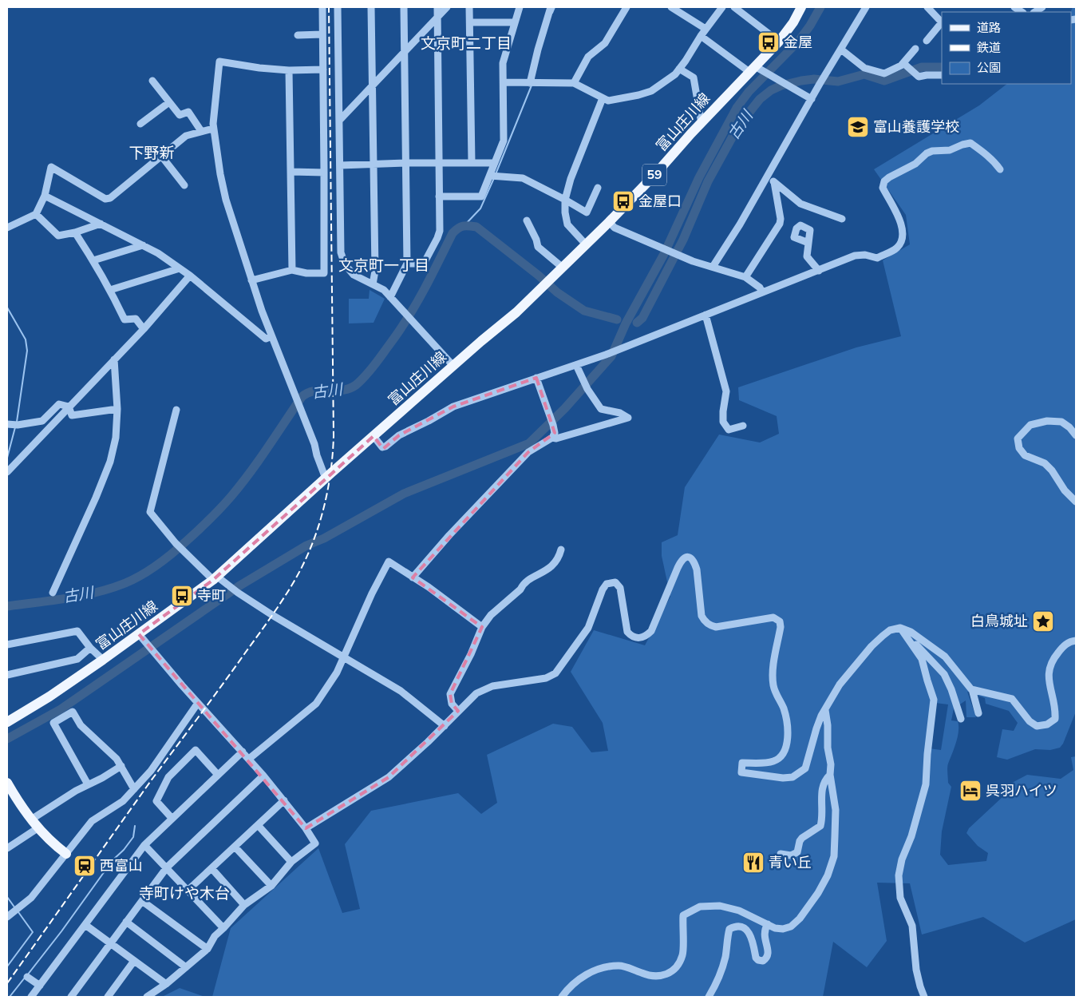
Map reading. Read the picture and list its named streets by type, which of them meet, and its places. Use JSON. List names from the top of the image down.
{
  "streets": {
    "main road": ["富山庄川線", "59"]
  },
  "districts": [
    "文京町二丁目",
    "下野新",
    "文京町一丁目",
    "寺町けや木台"
  ],
  "water": ["古川"],
  "places": {
    "bus stop": ["金屋", "金屋口", "寺町"],
    "school or university": ["富山養護学校"],
    "place": ["白鳥城址"],
    "hotel": ["呉羽ハイツ"],
    "restaurant": ["青い丘"],
    "station": ["西富山"]
  },
  "legend": ["道路", "鉄道", "公園"]
}
